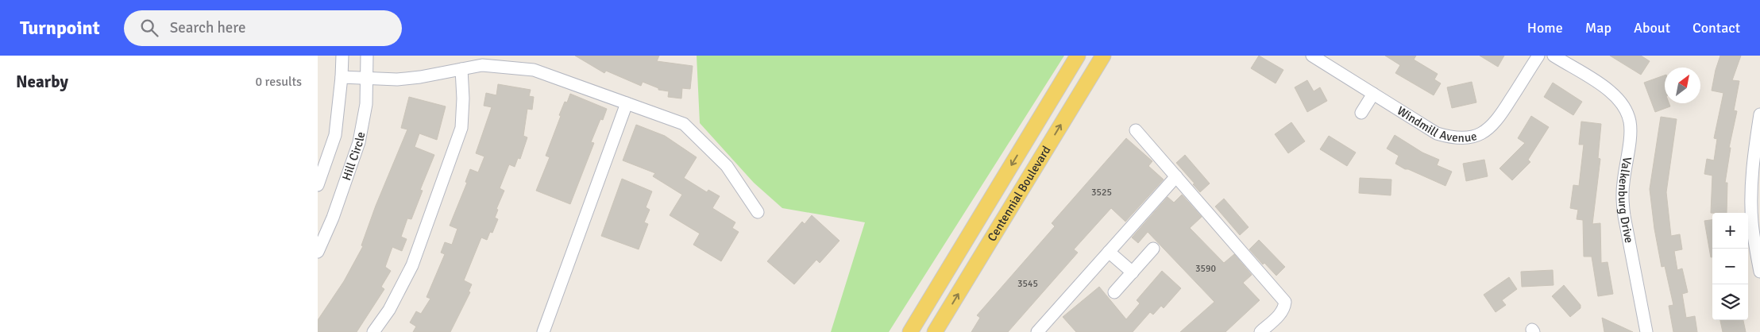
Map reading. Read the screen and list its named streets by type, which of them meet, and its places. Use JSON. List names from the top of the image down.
{
  "streets": {
    "main road": ["Centennial Boulevard"],
    "street": ["Windmill Avenue", "Hill Circle", "Valkenburg Drive"]
  },
  "house_numbers": ["3525", "3590", "3545"],
  "north": "top right",
  "page": {
    "header": "Turnpoint",
    "search": "Search here",
    "nav": [
      "Home",
      "Map",
      "About",
      "Contact"
    ],
    "heading": ["Nearby", "0 results"],
    "map_buttons": ["+", "−"]
  }
}
